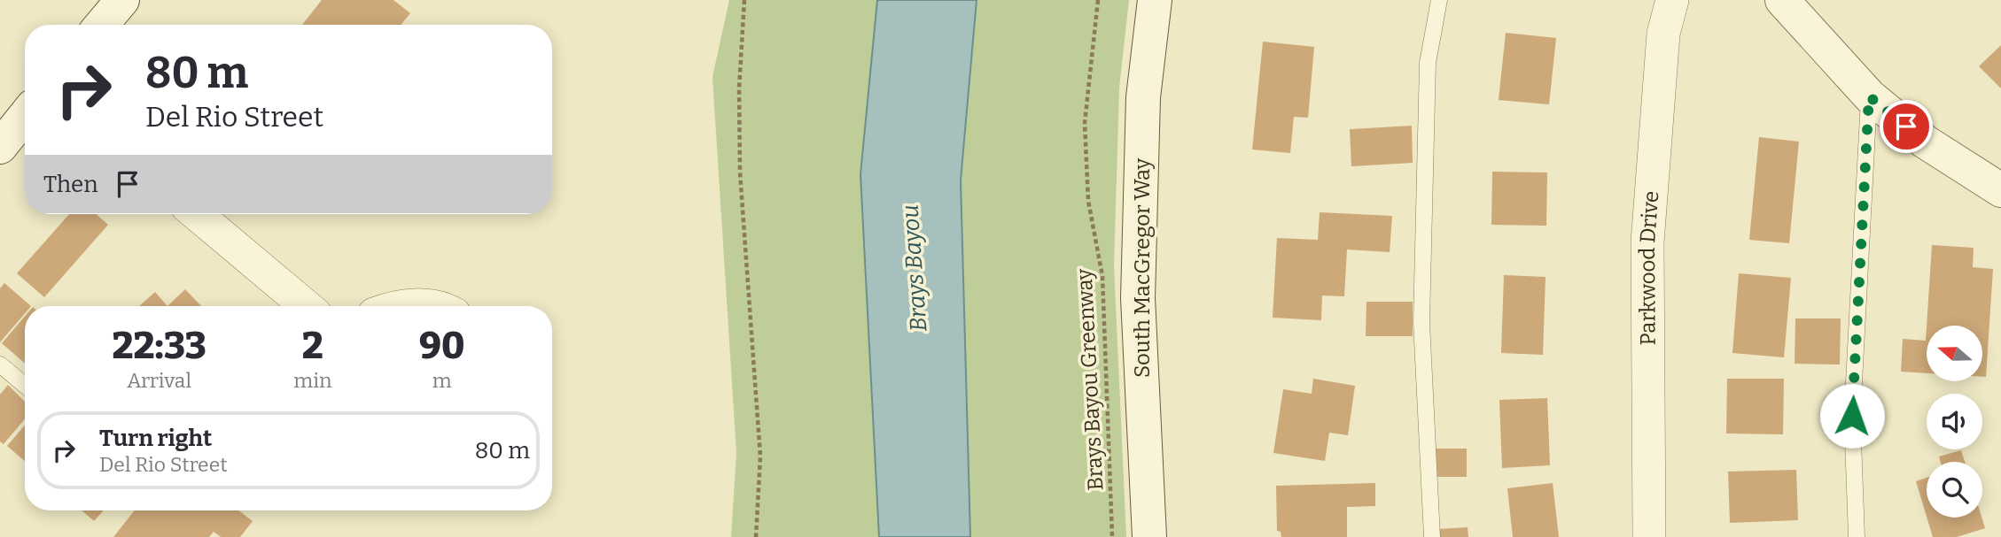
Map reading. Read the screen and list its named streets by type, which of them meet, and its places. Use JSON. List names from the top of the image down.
{
  "streets": {
    "main road": ["South MacGregor Way"],
    "street": ["Parkwood Drive"],
    "path": ["Brays Bayou Greenway"]
  },
  "water": ["Brays Bayou"],
  "north": "left",
  "page": {
    "turn": ["80 m", "Del Rio Street"],
    "then": "Then",
    "eta": [
      "22:33",
      "Arrival",
      "2",
      "min",
      "90",
      "m"
    ],
    "list": [
      {
        "name": "Turn right",
        "note": "Del Rio Street",
        "value": "80 m"
      }
    ]
  }
}
